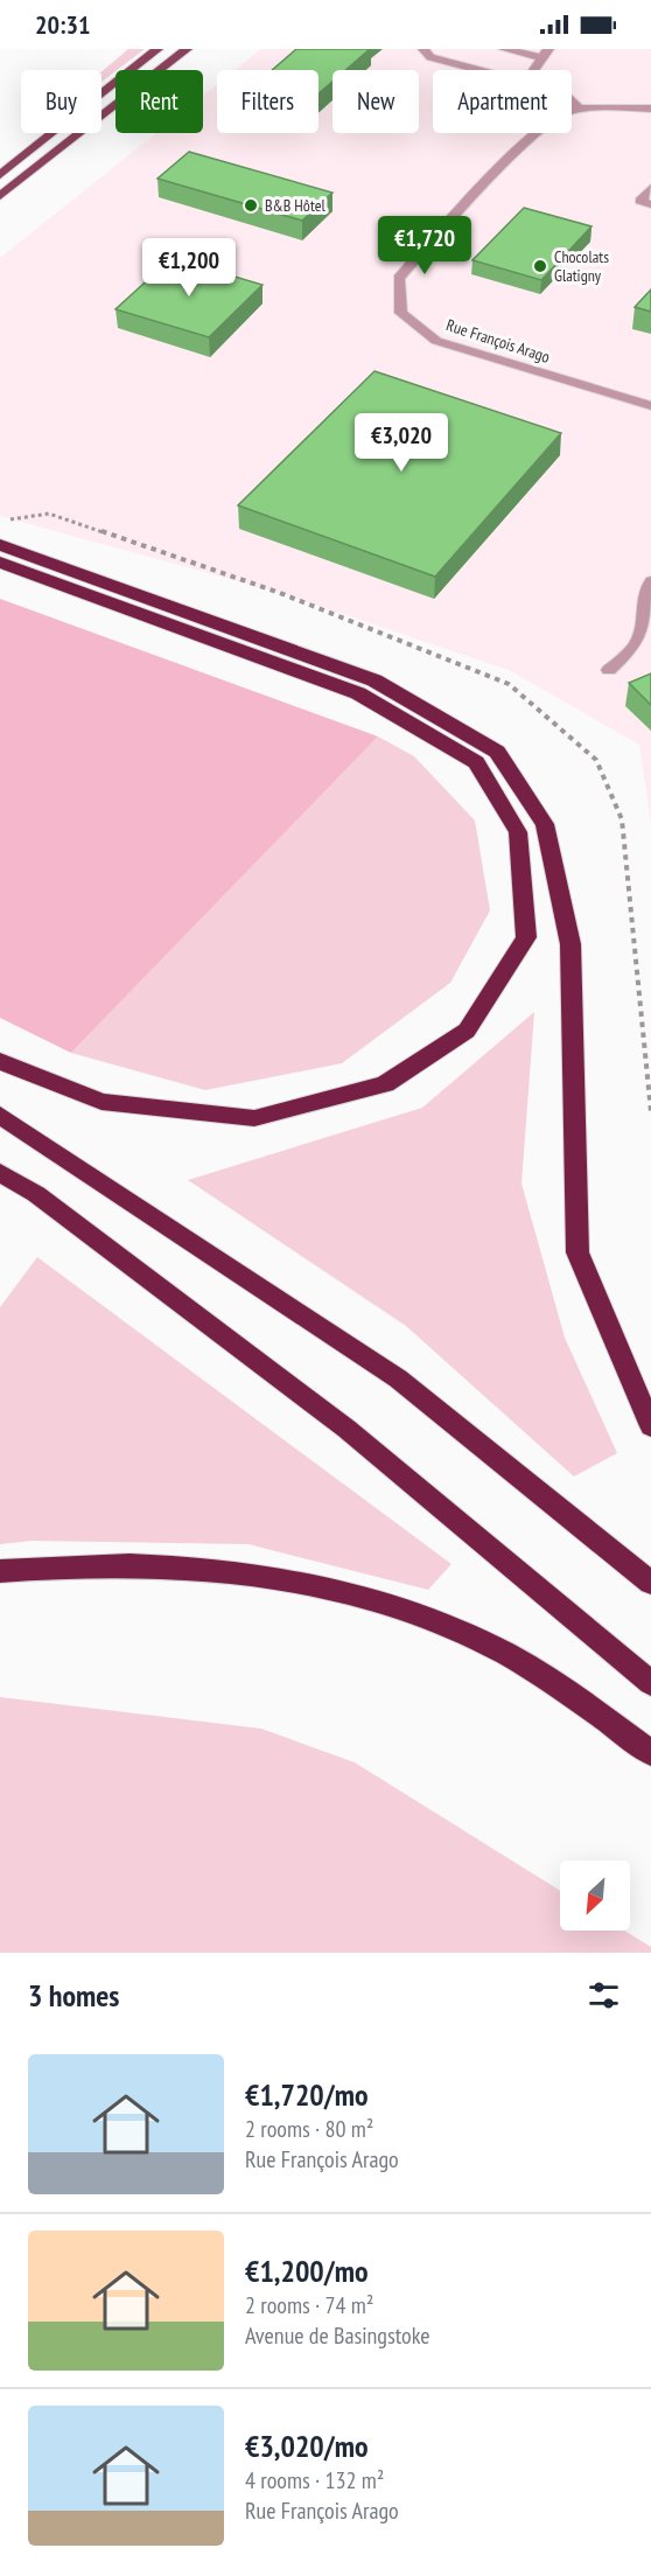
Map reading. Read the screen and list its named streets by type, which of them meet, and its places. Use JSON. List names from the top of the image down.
{
  "streets": {
    "street": ["Rue François Arago"]
  },
  "places": ["B&B Hôtel", "Chocolats Glatigny"],
  "north": "bottom left",
  "page": {
    "status": "20:31",
    "chip": [
      "Buy",
      "Rent",
      "Filters",
      "New",
      "Apartment"
    ],
    "price": ["€1,720", "€1,200", "€3,020"],
    "heading": "3 homes",
    "list": [
      {
        "name": "€1,720/mo",
        "note": "2 rooms · 80 m² · Rue François Arago"
      },
      {
        "name": "€1,200/mo",
        "note": "2 rooms · 74 m² · Avenue de Basingstoke"
      },
      {
        "name": "€3,020/mo",
        "note": "4 rooms · 132 m² · Rue François Arago"
      }
    ]
  }
}
